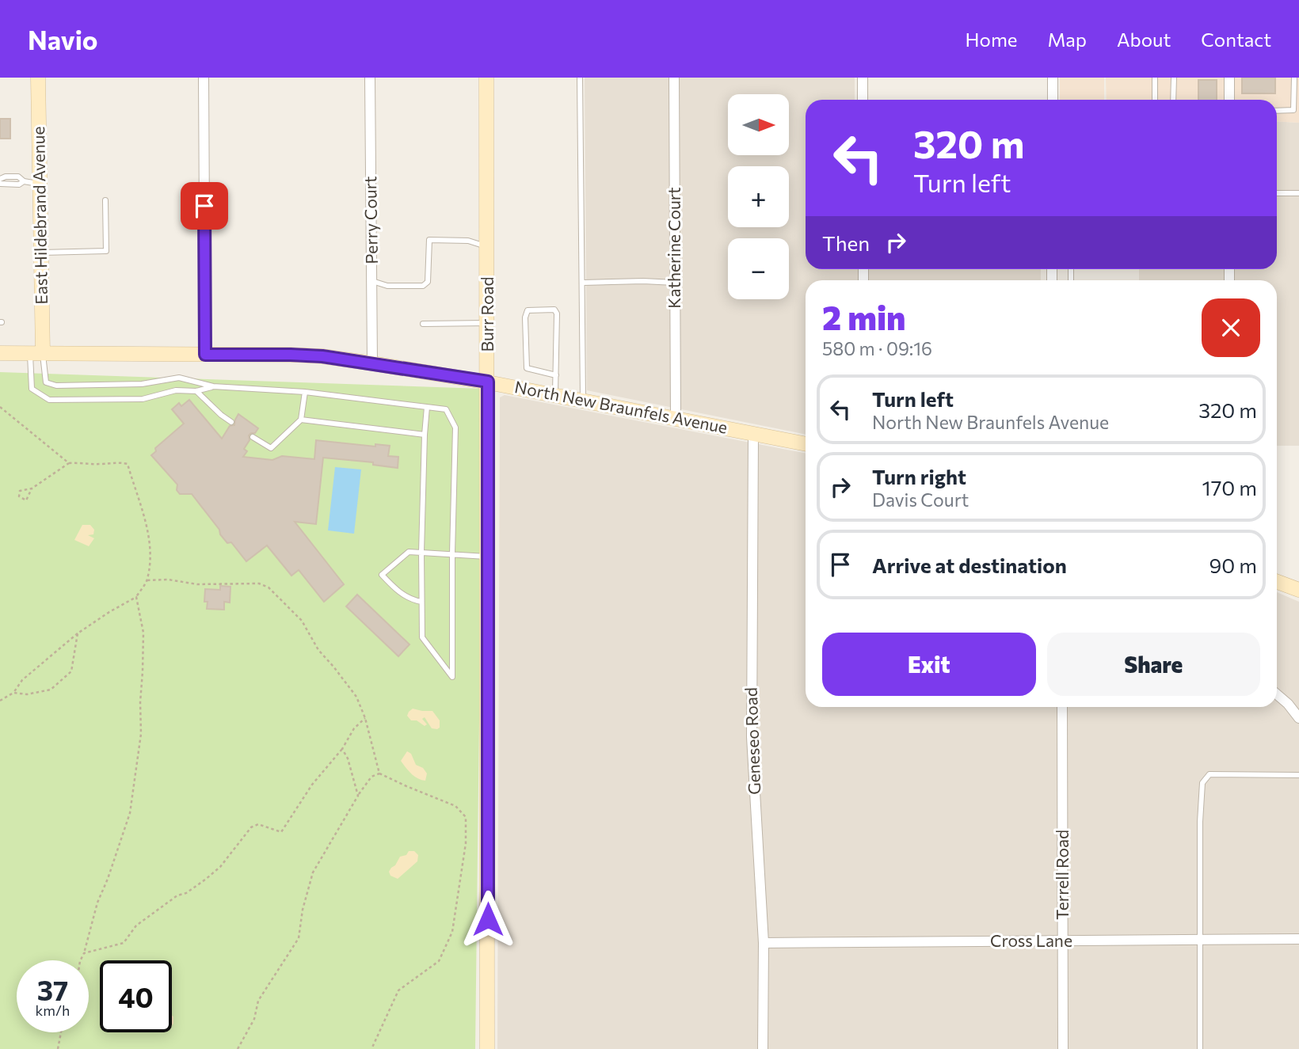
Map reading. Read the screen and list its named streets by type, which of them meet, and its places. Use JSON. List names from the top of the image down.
{
  "streets": {
    "street": [
      "East Hildebrand Avenue",
      "Perry Court",
      "Katherine Court",
      "Burr Road",
      "North New Braunfels Avenue",
      "Geneseo Road",
      "Terrell Road",
      "Cross Lane"
    ]
  },
  "crossings": [
    ["East Hildebrand Avenue", "North New Braunfels Avenue"],
    ["Perry Court", "North New Braunfels Avenue"],
    ["Katherine Court", "North New Braunfels Avenue"],
    ["Burr Road", "North New Braunfels Avenue"],
    ["North New Braunfels Avenue", "Geneseo Road"],
    ["Geneseo Road", "Cross Lane"],
    ["Terrell Road", "Cross Lane"]
  ],
  "north": "right",
  "page": {
    "header": "Navio",
    "nav": [
      "Home",
      "Map",
      "About",
      "Contact"
    ],
    "map_buttons": ["+", "−"],
    "turn": ["320 m", "Turn left"],
    "then": "Then",
    "heading": ["2 min", "580 m · 09:16"],
    "list": [
      {
        "name": "Turn left",
        "note": "North New Braunfels Avenue",
        "value": "320 m"
      },
      {
        "name": "Turn right",
        "note": "Davis Court",
        "value": "170 m"
      },
      {
        "name": "Arrive at destination",
        "value": "90 m"
      }
    ],
    "buttons": ["Exit", "Share"],
    "speed": "37 km/h",
    "limit": "40"
  }
}
